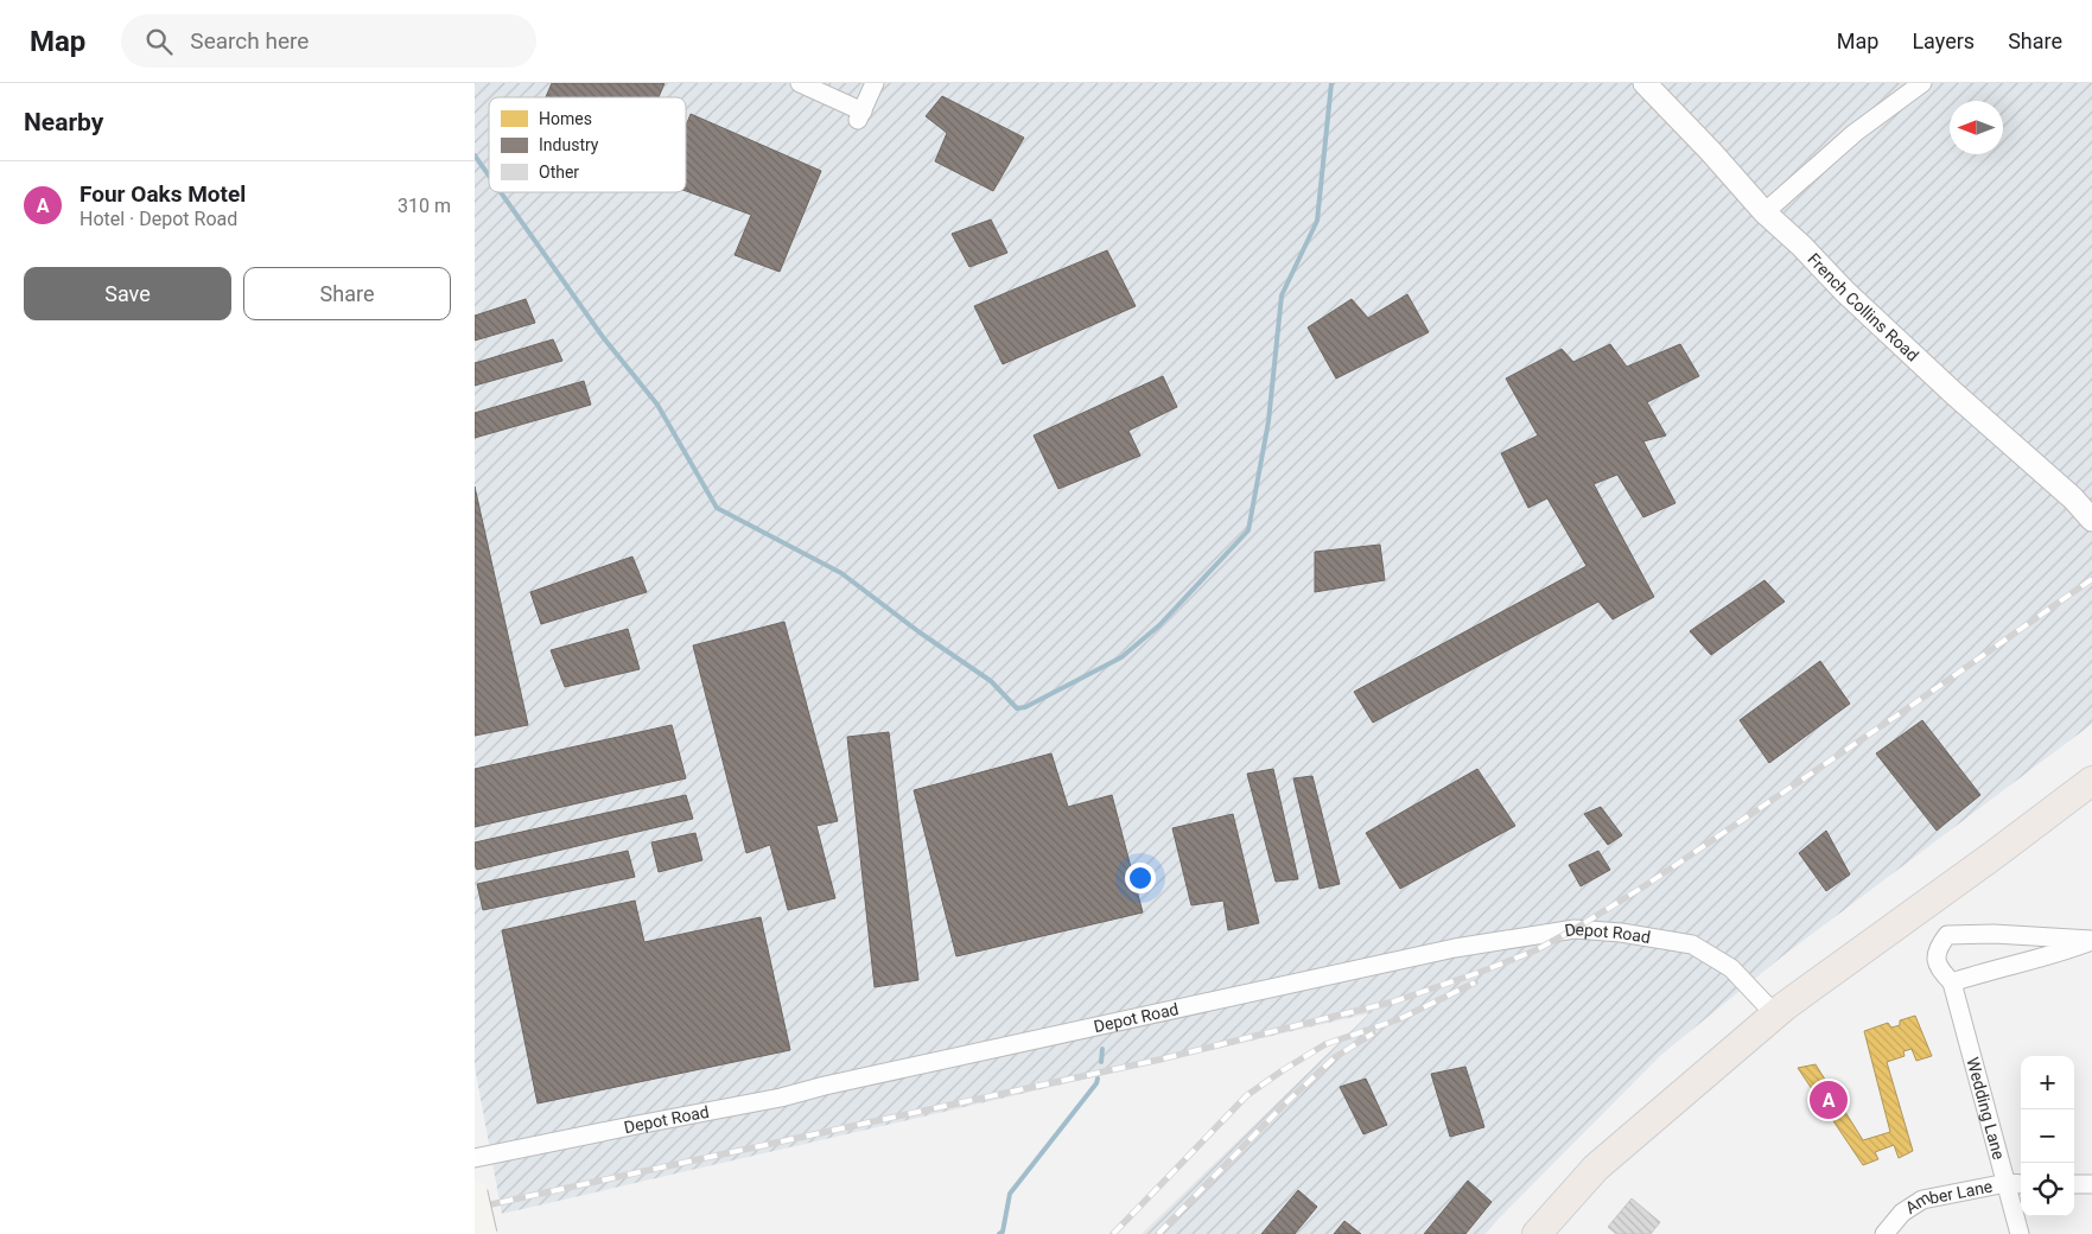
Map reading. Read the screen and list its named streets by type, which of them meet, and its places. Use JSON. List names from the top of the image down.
{
  "streets": {
    "street": [
      "French Collins Road",
      "Depot Road",
      "Wedding Lane",
      "Amber Lane"
    ]
  },
  "crossings": [
    ["Wedding Lane", "Amber Lane"]
  ],
  "legend": ["Homes", "Industry", "Other"],
  "north": "left",
  "page": {
    "header": "Map",
    "search": "Search here",
    "nav": ["Map", "Layers", "Share"],
    "heading": "Nearby",
    "list": [
      {
        "mark": "A",
        "name": "Four Oaks Motel",
        "note": "Hotel · Depot Road",
        "value": "310 m"
      }
    ],
    "buttons": ["Save", "Share"],
    "map_buttons": ["+", "−"],
    "pins": "A"
  }
}
